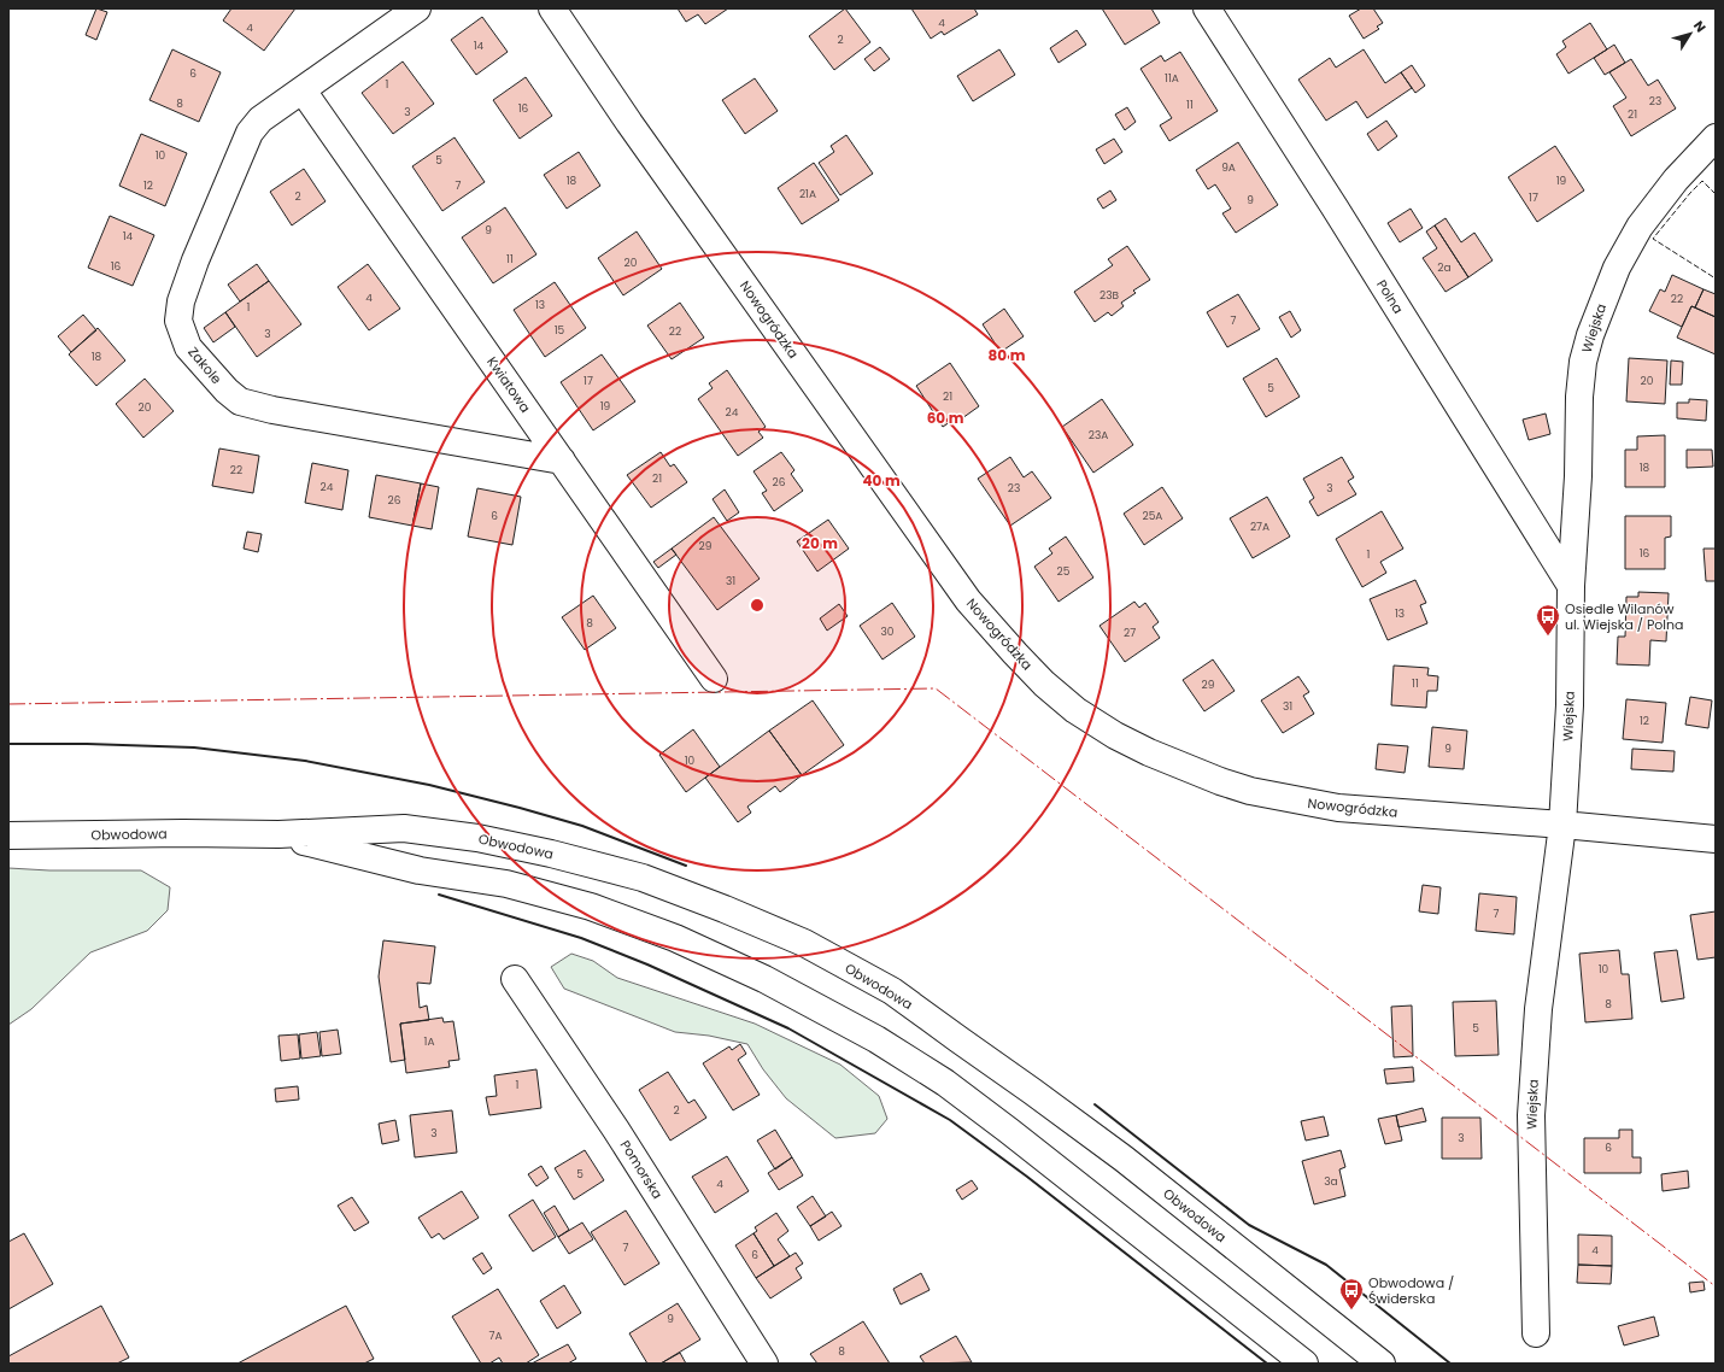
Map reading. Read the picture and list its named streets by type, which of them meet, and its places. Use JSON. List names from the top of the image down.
{
  "streets": {
    "street": [
      "Polna",
      "Nowogródzka",
      "Wiejska",
      "Zakole",
      "Kwiatowa",
      "Obwodowa",
      "Pomorska"
    ]
  },
  "crossings": [
    ["Polna", "Wiejska"],
    ["Nowogródzka", "Wiejska"],
    ["Zakole", "Kwiatowa"]
  ],
  "places": {
    "bus stop": ["Osiedle Wilanów ul. Wiejska / Polna", "Obwodowa / Świderska"]
  },
  "house_numbers": [
    "4",
    "4",
    "2",
    "14",
    "6",
    "11A",
    "1",
    "23",
    "8",
    "11",
    "16",
    "3",
    "21",
    "10",
    "5",
    "9A",
    "18",
    "19",
    "12",
    "7",
    "21A",
    "2",
    "17",
    "9",
    "9",
    "14",
    "11",
    "20",
    "16",
    "2a",
    "23B",
    "4",
    "22",
    "13",
    "1",
    "7",
    "15",
    "22",
    "3",
    "18",
    "17",
    "20",
    "5",
    "21",
    "19",
    "20",
    "24",
    "23A",
    "18",
    "22",
    "21",
    "26",
    "24",
    "23",
    "3",
    "26",
    "6",
    "25A",
    "27A",
    "29",
    "16",
    "1",
    "25",
    "31",
    "13",
    "8",
    "30",
    "27",
    "11",
    "29",
    "31",
    "12",
    "9",
    "10",
    "7",
    "10",
    "8",
    "5",
    "1A",
    "1",
    "2",
    "3",
    "3",
    "6",
    "5",
    "3a",
    "4",
    "7",
    "4",
    "6",
    "9",
    "7A",
    "8"
  ],
  "north": "top right",
  "rings": [
    "80 m",
    "60 m",
    "40 m",
    "20 m"
  ]
}
